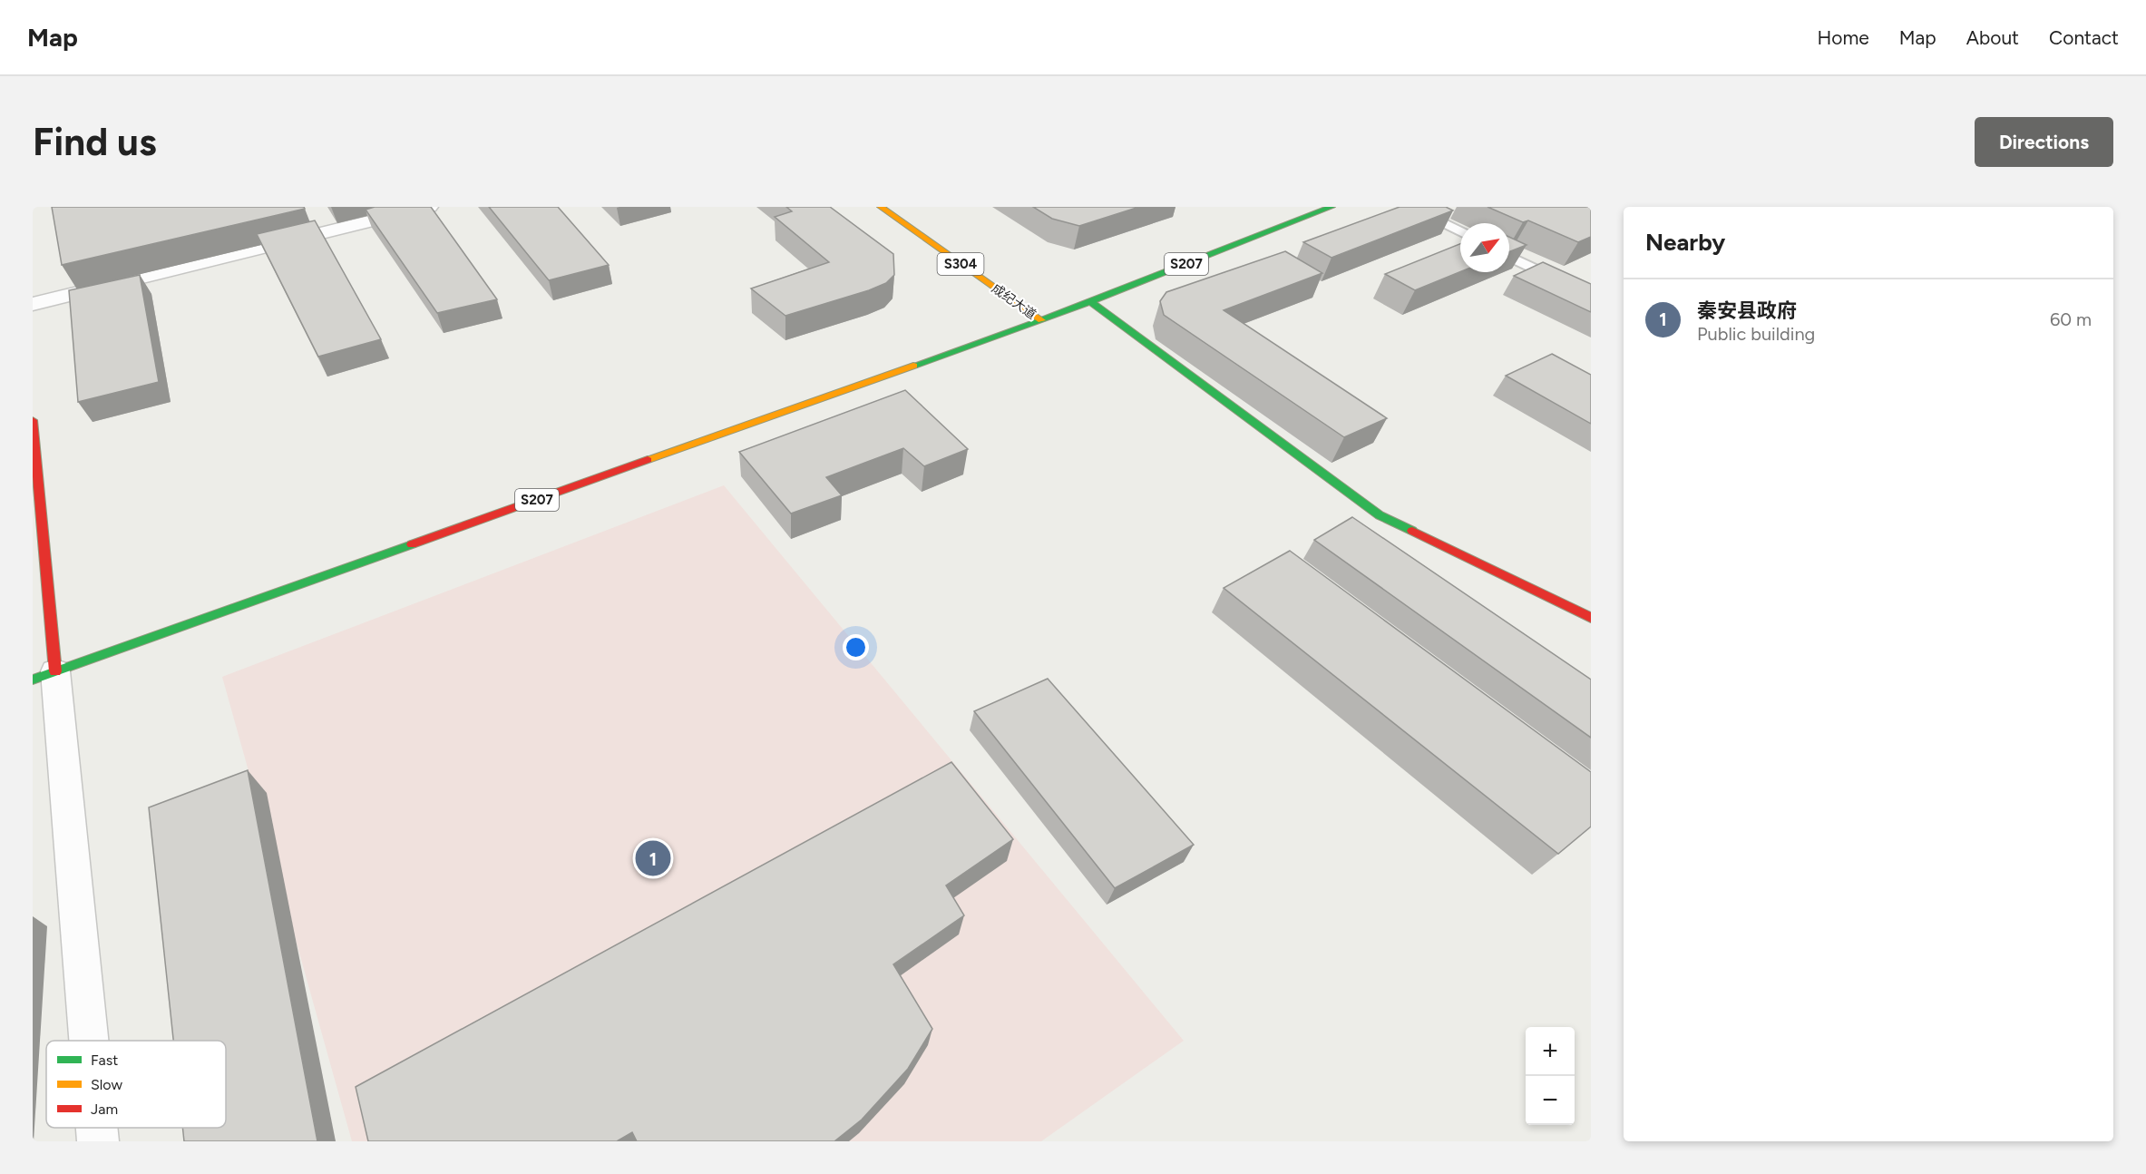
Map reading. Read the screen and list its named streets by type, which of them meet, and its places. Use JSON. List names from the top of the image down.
{
  "streets": {
    "main road": ["S304", "S207", "成纪大道"]
  },
  "crossings": [
    ["S207", "成纪大道"]
  ],
  "legend": ["Fast", "Slow", "Jam"],
  "north": "top right",
  "page": {
    "header": "Map",
    "nav": [
      "Home",
      "Map",
      "About",
      "Contact"
    ],
    "buttons": "Directions",
    "title": "Find us",
    "heading": "Nearby",
    "list": [
      {
        "mark": "1",
        "name": "秦安县政府",
        "note": "Public building",
        "value": "60 m"
      }
    ],
    "pins": "1",
    "map_buttons": ["+", "−"]
  }
}
